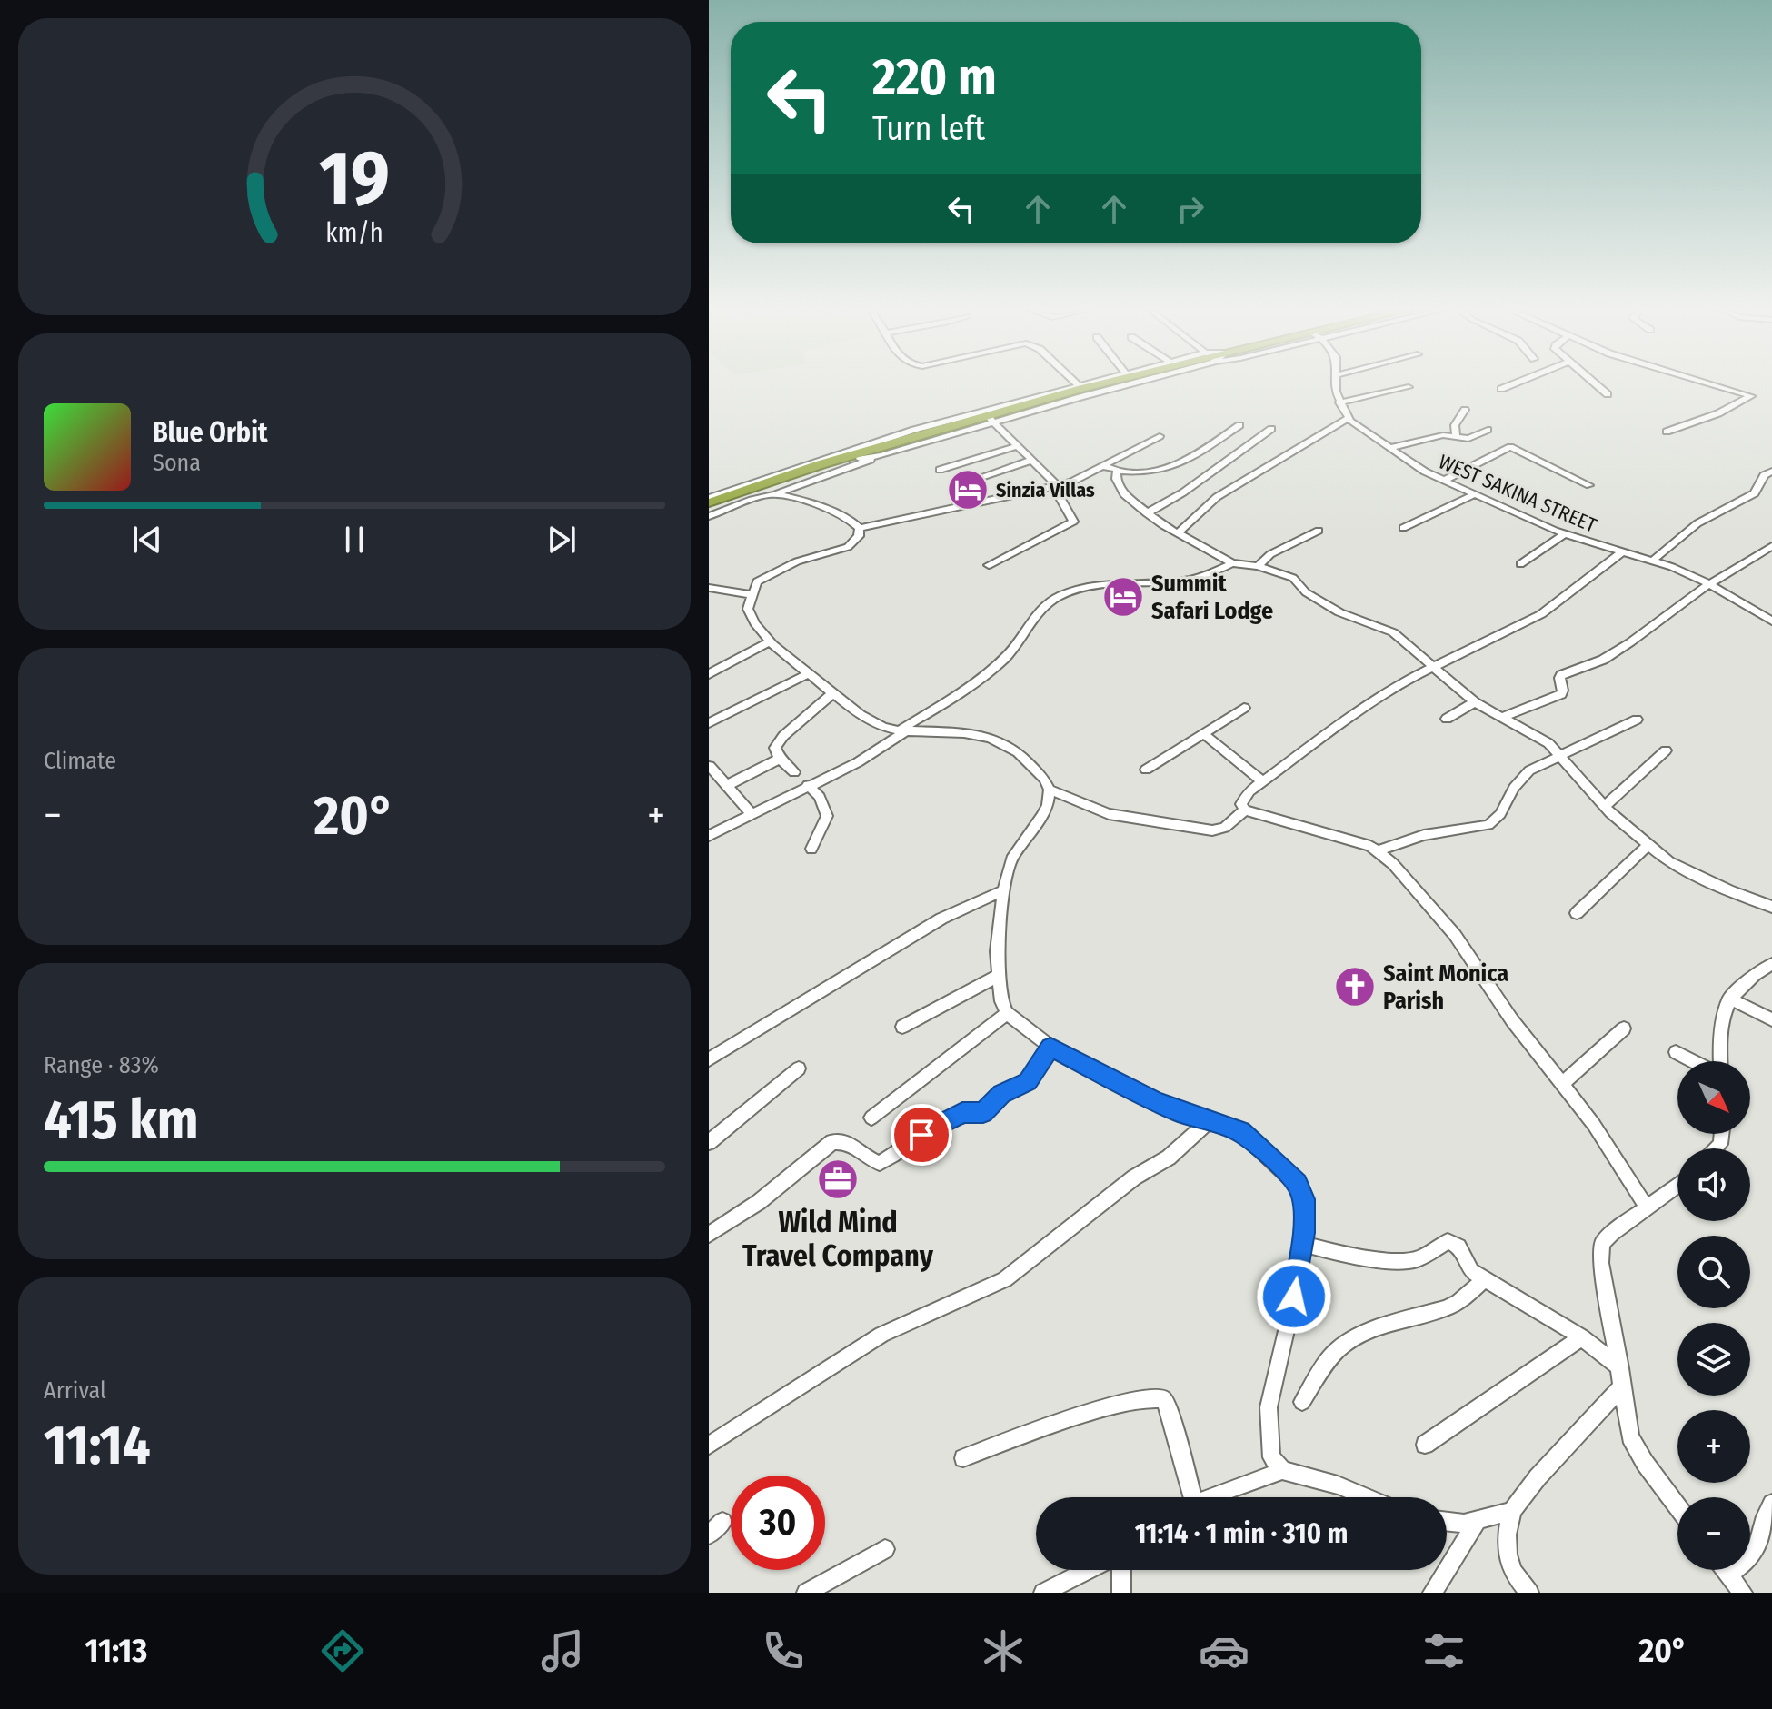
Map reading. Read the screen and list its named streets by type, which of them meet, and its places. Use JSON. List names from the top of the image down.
{
  "streets": {
    "street": ["WEST SAKINA STREET"]
  },
  "places": {
    "hotel": ["Sinzia Villas", "Summit Safari Lodge"],
    "church": ["Saint Monica Parish"],
    "office": ["Wild Mind Travel Company"]
  },
  "north": "bottom right",
  "page": {
    "turn": ["220 m", "Turn left"],
    "song": ["Blue Orbit", "Sona"],
    "tile": [
      "Climate",
      ["Range · 83%", "415 km"],
      ["Arrival", "11:14"]
    ],
    "heat": ["−", "20°", "+"],
    "map_buttons": ["+", "−"],
    "limit": "30",
    "trip": "11:14 · 1 min · 310 m",
    "tabs": ["11:13", "20°"],
    "gauge": ["19", "km/h"]
  }
}
